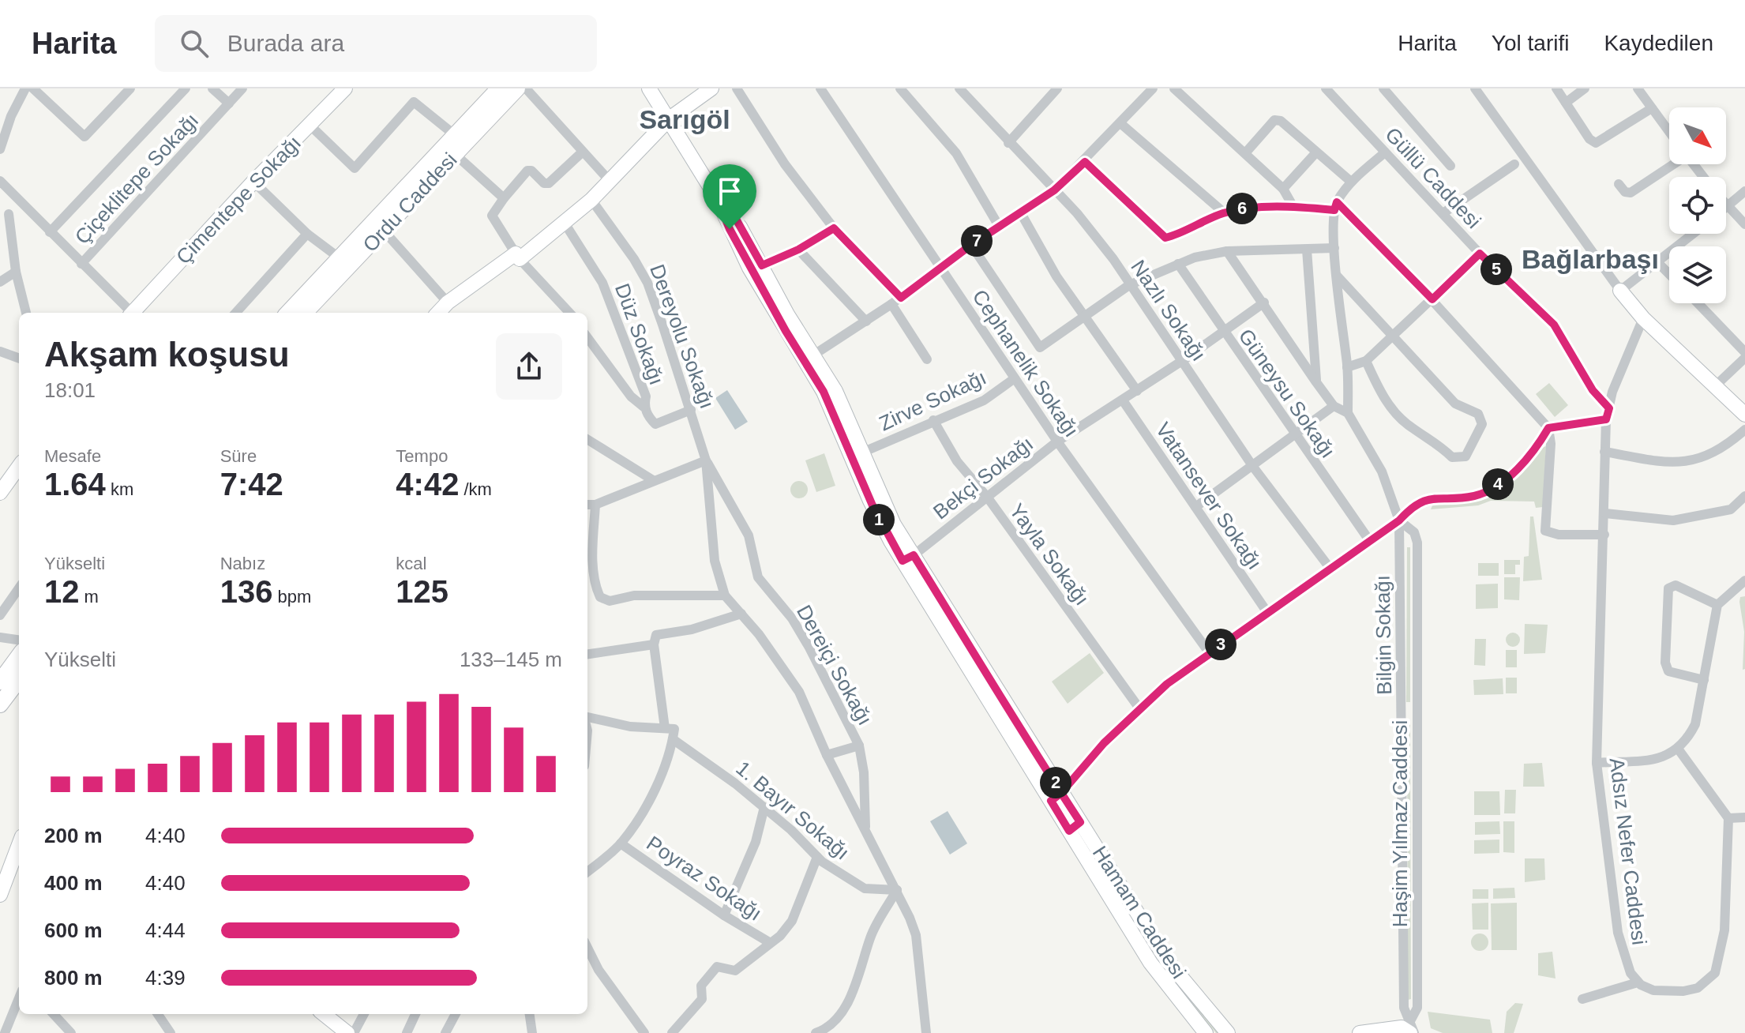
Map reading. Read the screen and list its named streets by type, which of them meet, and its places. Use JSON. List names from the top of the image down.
{
  "streets": {
    "main road": ["Çimentepe Sokağı", "Ordu Caddesi", "Hamam Caddesi"],
    "street": [
      "Güllü Caddesi",
      "Çiçeklitepe Sokağı",
      "Nazlı Sokağı",
      "Düz Sokağı",
      "Dereyolu Sokağı",
      "Cephanelik Sokağı",
      "Güneysu Sokağı",
      "Zirve Sokağı",
      "Bekçi Sokağı",
      "Vatansever Sokağı",
      "Yayla Sokağı",
      "Bilgin Sokağı",
      "Dereiçi Sokağı",
      "1. Bayır Sokağı",
      "Haşim Yılmaz Caddesi",
      "Adsız Nefer Caddesi",
      "Poyraz Sokağı"
    ]
  },
  "crossings": [
    ["Güllü Caddesi", "Adsız Nefer Caddesi"],
    ["Nazlı Sokağı", "Bekçi Sokağı"],
    ["Düz Sokağı", "Dereyolu Sokağı"],
    ["Dereyolu Sokağı", "Dereiçi Sokağı"],
    ["Cephanelik Sokağı", "Zirve Sokağı"],
    ["Cephanelik Sokağı", "Bekçi Sokağı"],
    ["Güneysu Sokağı", "Bekçi Sokağı"],
    ["Zirve Sokağı", "Yayla Sokağı"],
    ["Zirve Sokağı", "Hamam Caddesi"],
    ["Bekçi Sokağı", "Vatansever Sokağı"],
    ["Bekçi Sokağı", "Yayla Sokağı"],
    ["Bekçi Sokağı", "Hamam Caddesi"],
    ["Bilgin Sokağı", "Haşim Yılmaz Caddesi"]
  ],
  "districts": ["Sarıgöl", "Bağlarbaşı"],
  "north": "bottom right",
  "page": {
    "header": "Harita",
    "search": "Burada ara",
    "nav": ["Harita", "Yol tarifi", "Kaydedilen"],
    "pins": [
      "6",
      "7",
      "5",
      "4",
      "1",
      "3",
      "2"
    ],
    "heading": ["Akşam koşusu", "18:01"],
    "stats": [
      ["Mesafe", "1.64 km"],
      ["Süre", "7:42"],
      ["Tempo", "4:42 /km"],
      ["Yükselti", "12 m"],
      ["Nabız", "136 bpm"],
      ["kcal", "125"]
    ],
    "chart": ["Yükselti", "133–145 m"],
    "list": [
      {
        "name": "200 m",
        "note": "4:40"
      },
      {
        "name": "400 m",
        "note": "4:40"
      },
      {
        "name": "600 m",
        "note": "4:44"
      },
      {
        "name": "800 m",
        "note": "4:39"
      }
    ]
  }
}
